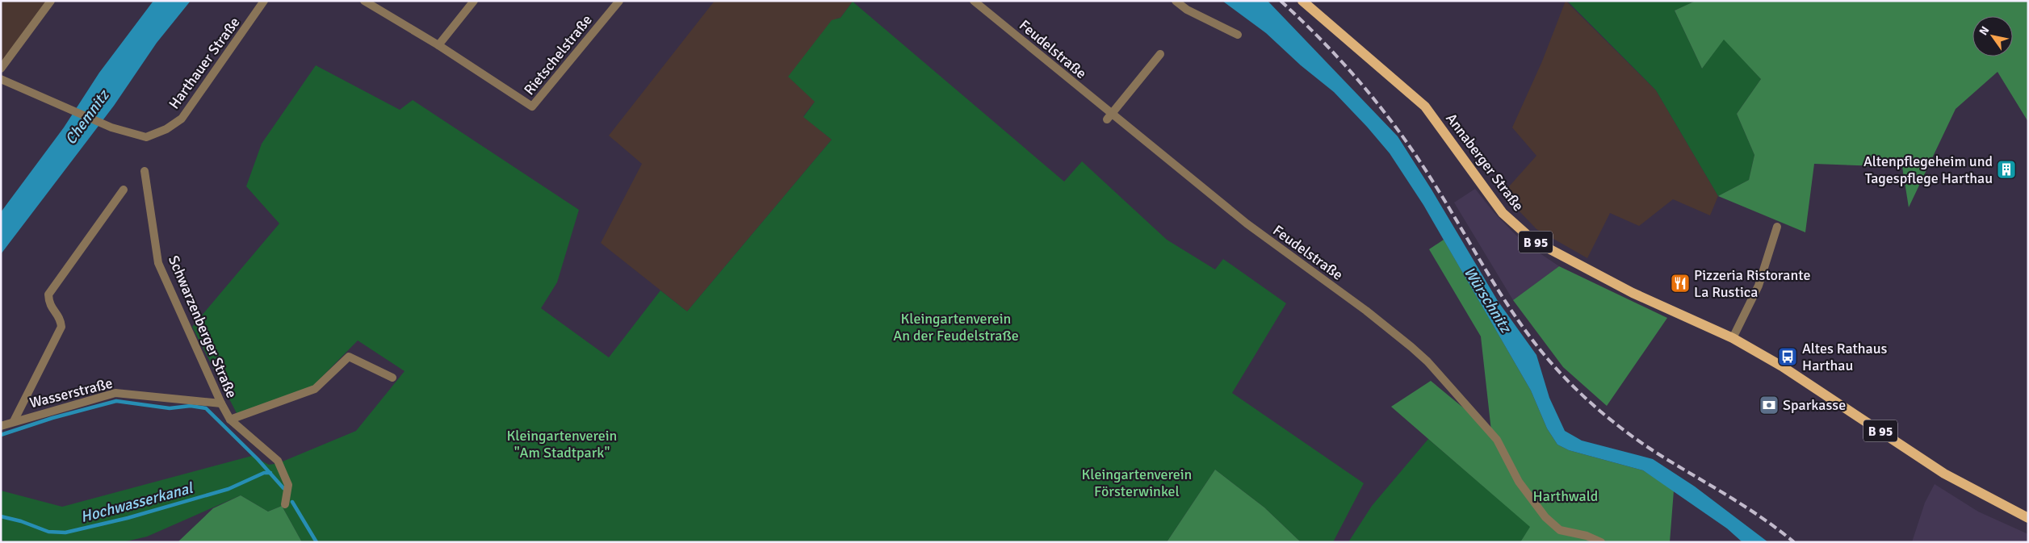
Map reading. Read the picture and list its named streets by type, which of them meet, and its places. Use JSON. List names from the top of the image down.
{
  "streets": {
    "main road": ["Annaberger Straße", "B 95"],
    "street": [
      "Feudelstraße",
      "Rietschelstraße",
      "Harthauer Straße",
      "Schwarzenberger Straße",
      "Wasserstraße"
    ]
  },
  "crossings": [
    ["Schwarzenberger Straße", "Wasserstraße"]
  ],
  "water": ["Chemnitz", "Würschnitz", "Hochwasserkanal"],
  "parks": [
    "Kleingartenverein An der Feudelstraße",
    "Kleingartenverein \"Am Stadtpark\"",
    "Kleingartenverein Försterwinkel",
    "Harthwald"
  ],
  "places": {
    "building": ["Altenpflegeheim und Tagespflege Harthau"],
    "restaurant": ["Pizzeria Ristorante La Rustica"],
    "bus stop": ["Altes Rathaus Harthau"],
    "bank": ["Sparkasse"]
  },
  "north": "top left"
}
